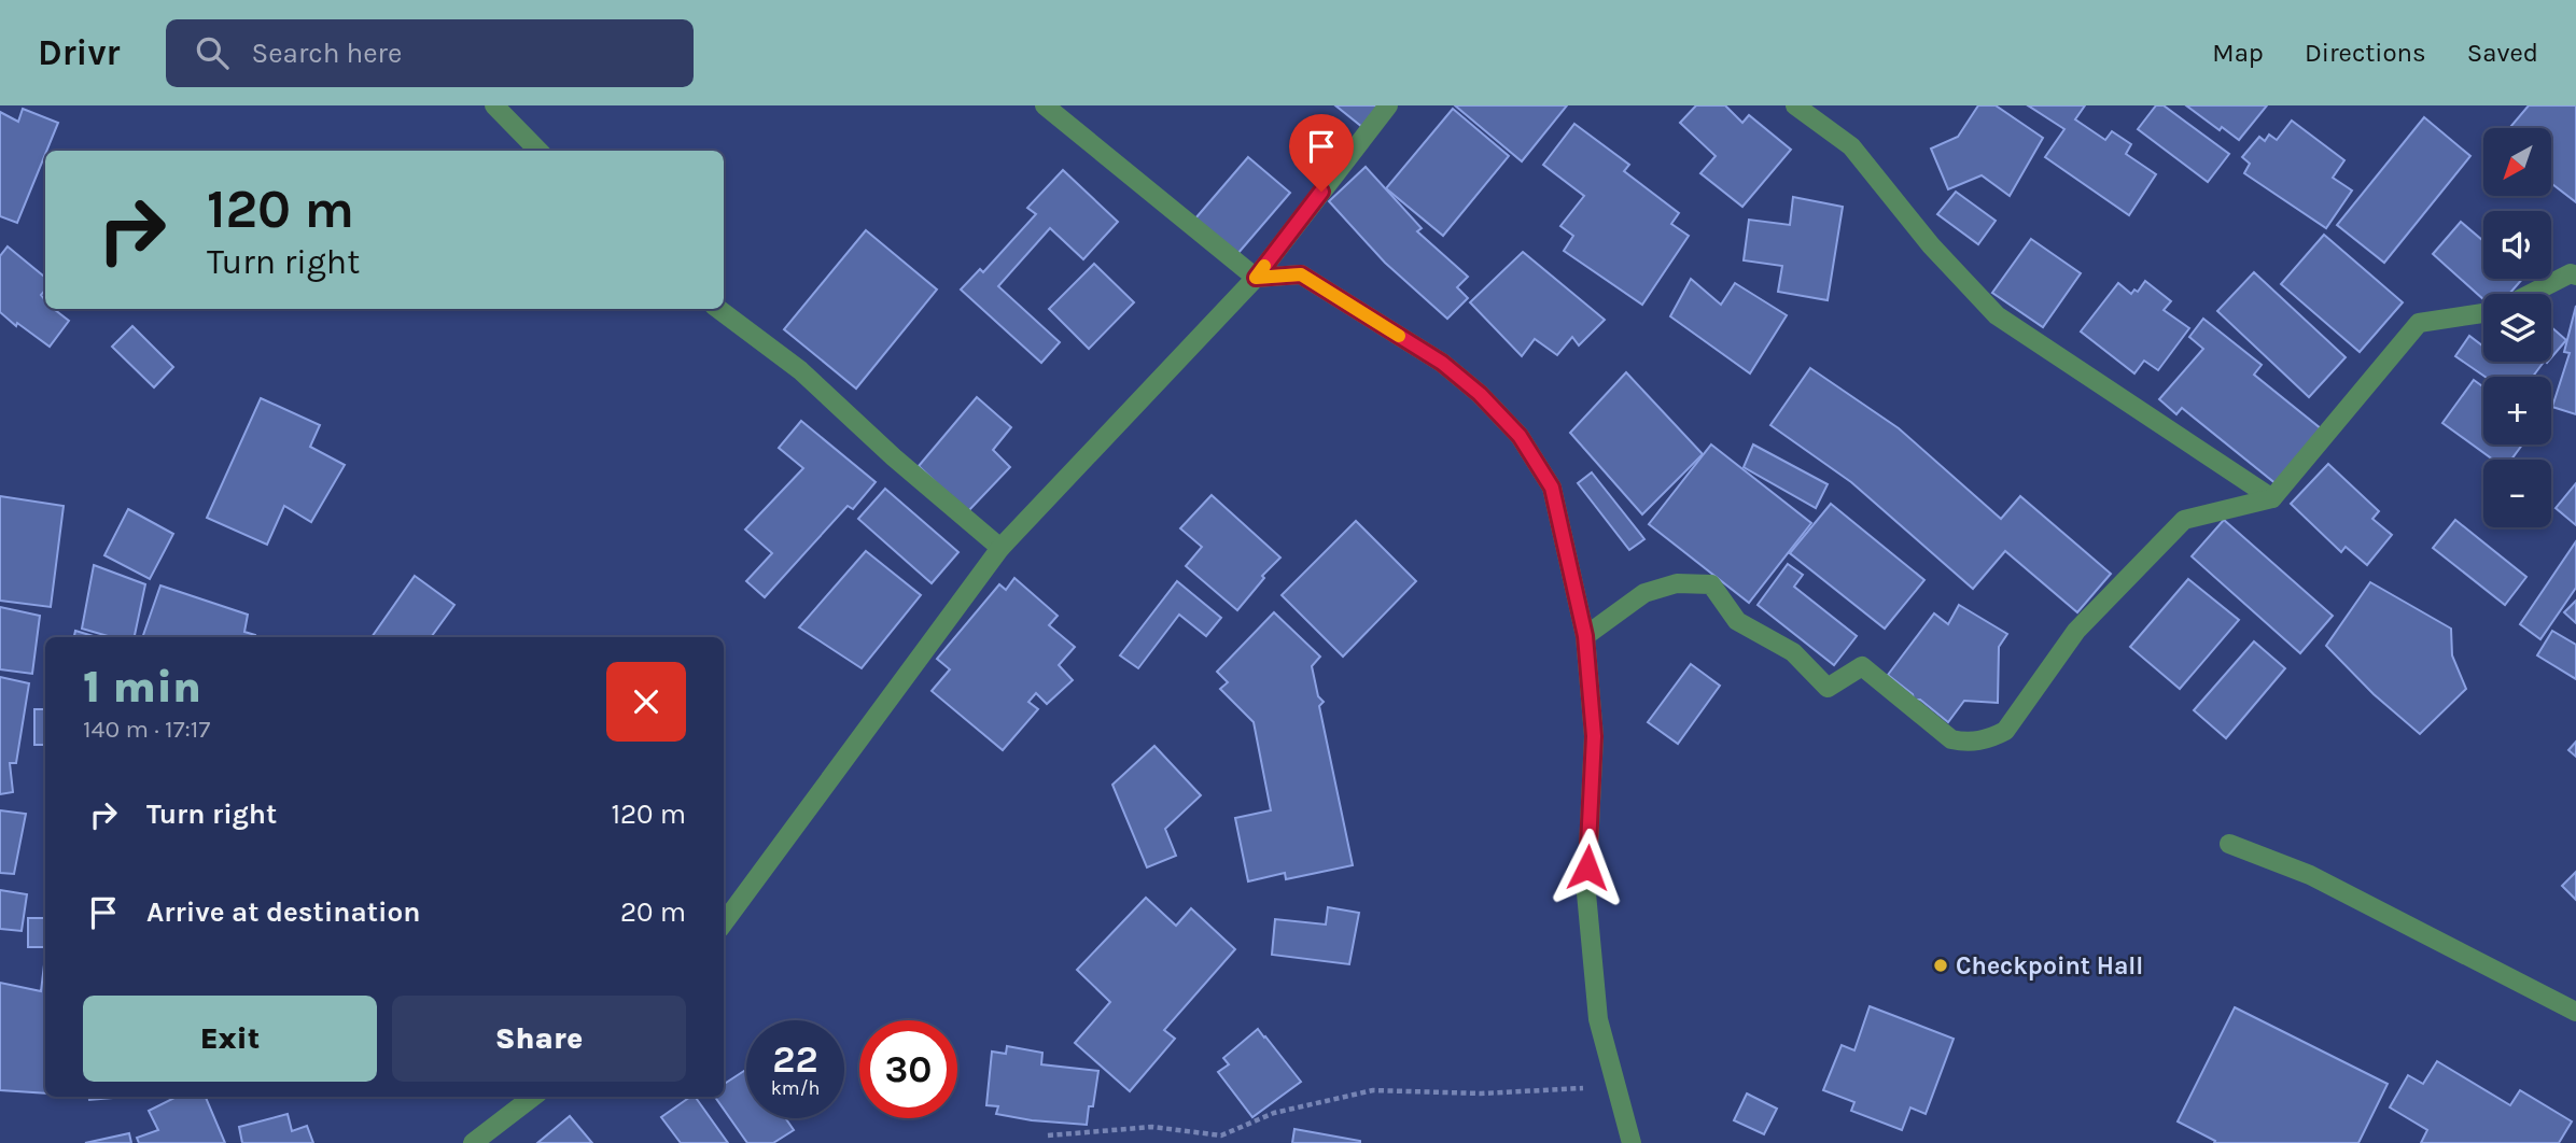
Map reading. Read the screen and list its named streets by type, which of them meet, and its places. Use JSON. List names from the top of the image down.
{
  "places": ["Checkpoint Hall"],
  "north": "bottom left",
  "page": {
    "header": "Drivr",
    "search": "Search here",
    "nav": ["Map", "Directions", "Saved"],
    "map_buttons": ["+", "−"],
    "turn": ["120 m", "Turn right"],
    "heading": ["1 min", "140 m · 17:17"],
    "list": [
      {
        "name": "Turn right",
        "value": "120 m"
      },
      {
        "name": "Arrive at destination",
        "value": "20 m"
      }
    ],
    "buttons": ["Exit", "Share"],
    "speed": "22 km/h",
    "limit": "30"
  }
}
